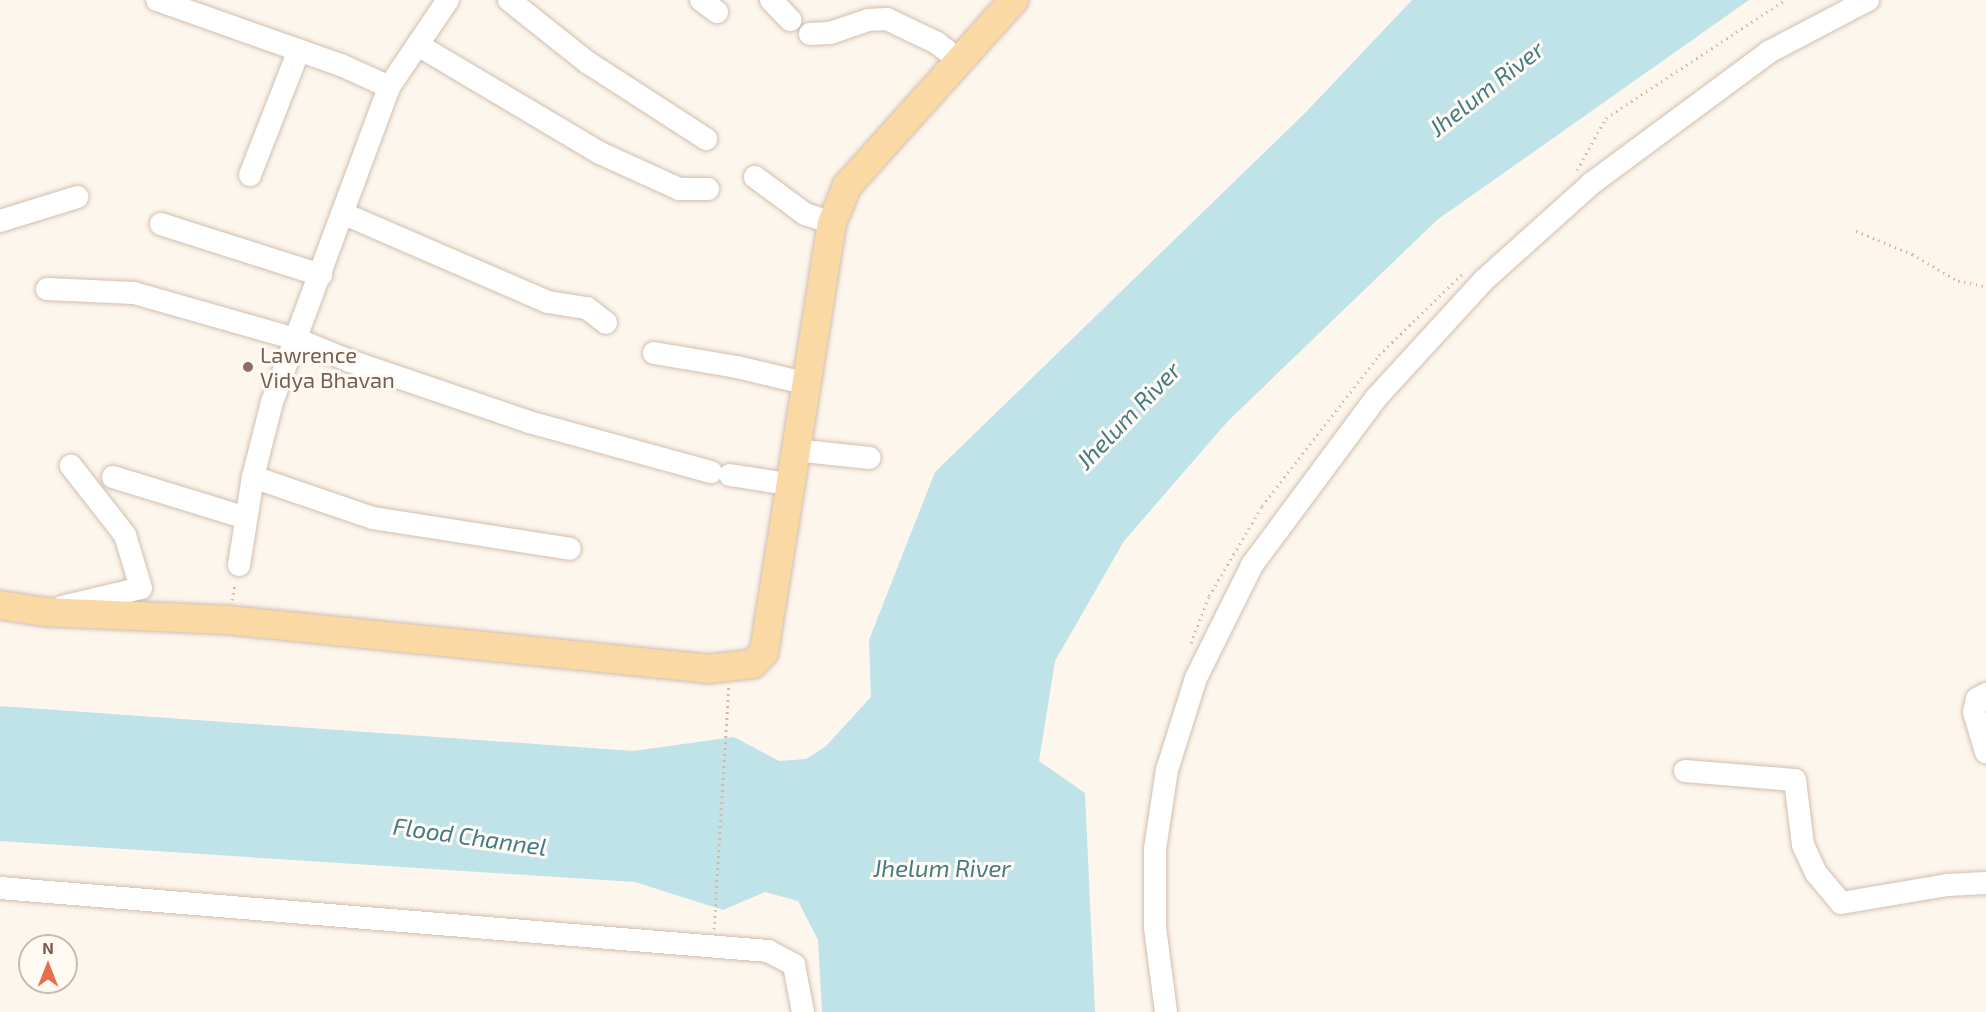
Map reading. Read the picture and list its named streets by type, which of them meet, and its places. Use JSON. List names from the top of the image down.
{
  "water": ["Jhelum River", "Flood Channel"],
  "places": ["Lawrence Vidya Bhavan"],
  "north": "top"
}
